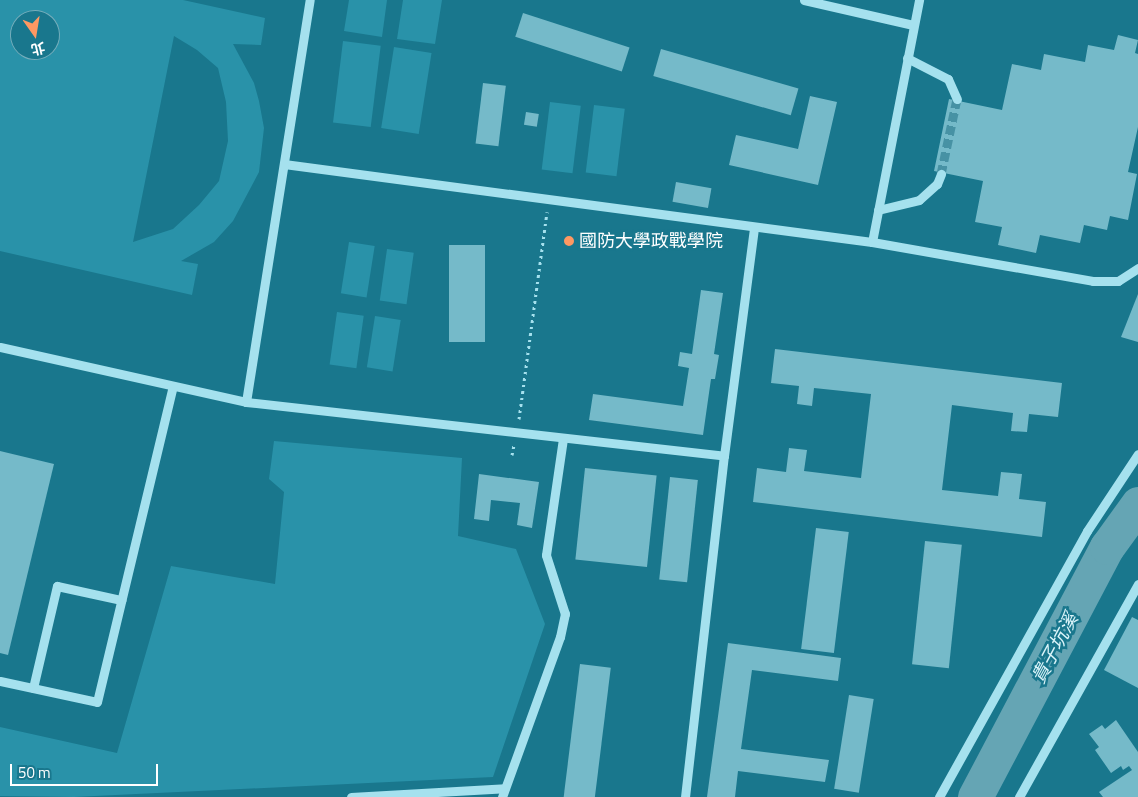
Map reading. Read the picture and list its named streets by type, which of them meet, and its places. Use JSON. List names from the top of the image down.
{
  "water": ["貴子坑溪"],
  "places": ["國防大學政戰學院"],
  "scale_bar": "50 m",
  "north": "bottom"
}
